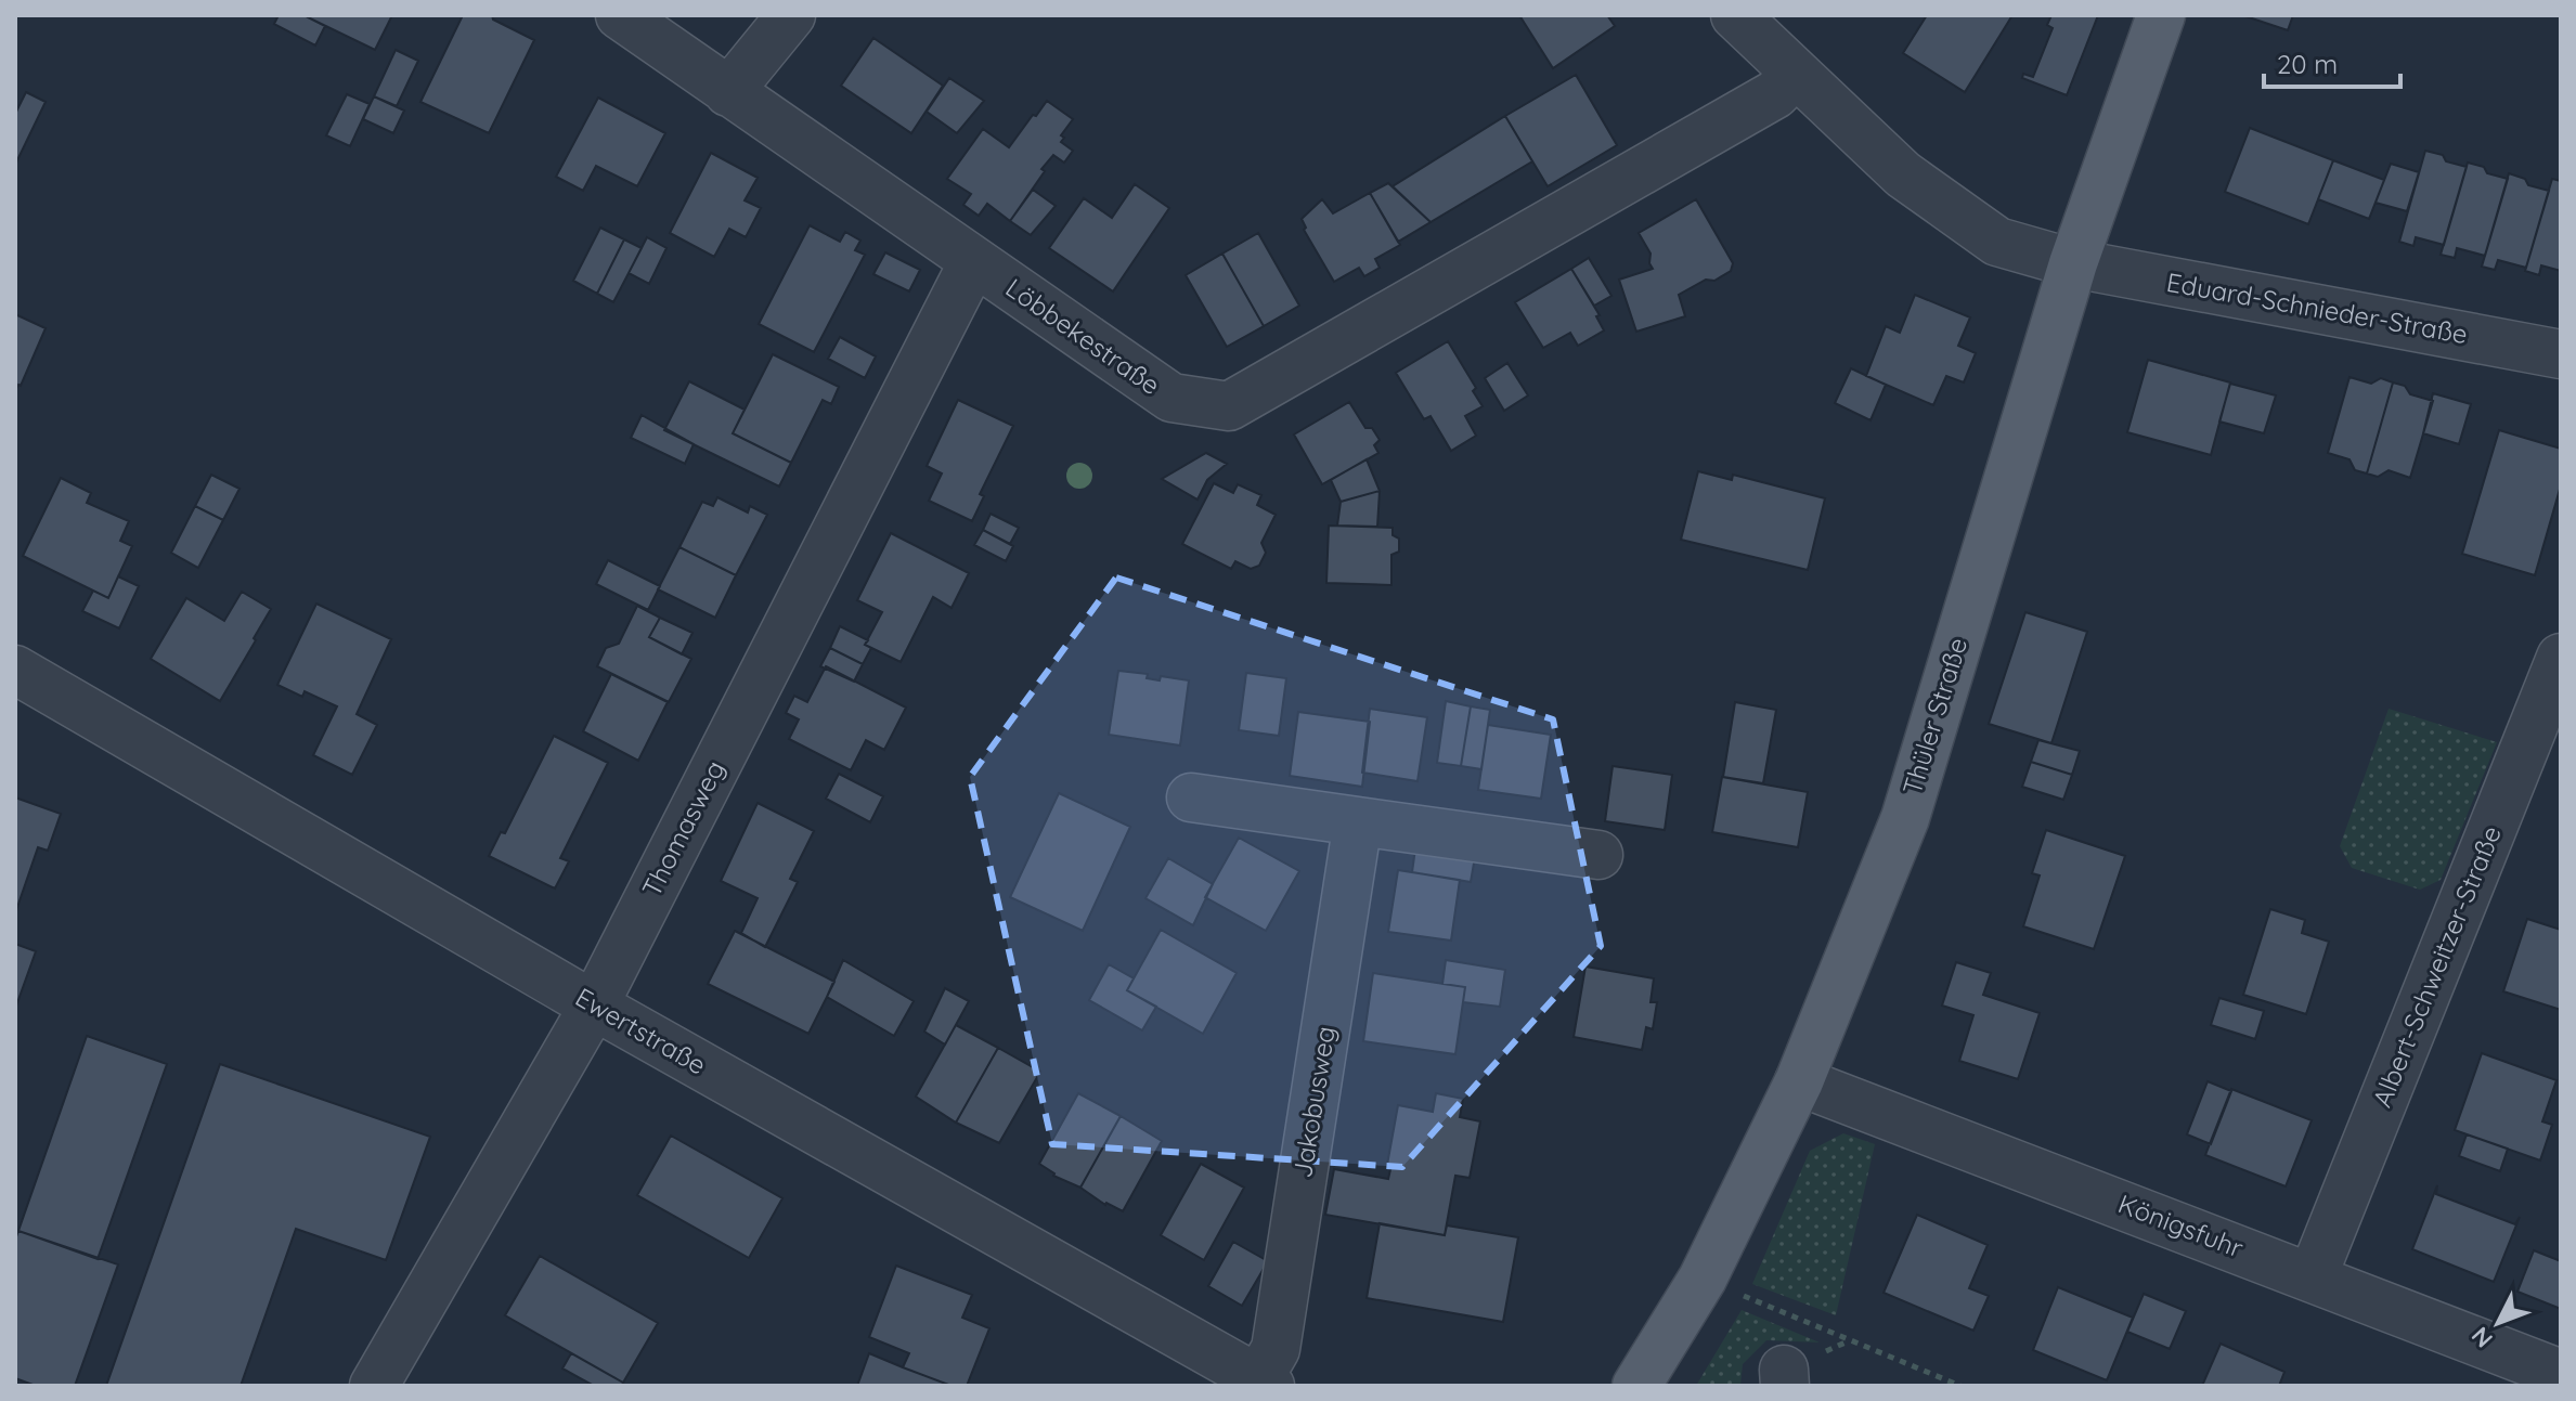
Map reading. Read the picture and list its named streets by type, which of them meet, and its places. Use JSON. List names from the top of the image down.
{
  "streets": {
    "main road": ["Thüler Straße"],
    "street": [
      "Eduard-Schnieder-Straße",
      "Löbbekestraße",
      "Thomasweg",
      "Albert-Schweitzer-Straße",
      "Ewertstraße",
      "Jakobusweg",
      "Königsfuhr"
    ]
  },
  "crossings": [
    ["Eduard-Schnieder-Straße", "Löbbekestraße"],
    ["Eduard-Schnieder-Straße", "Thüler Straße"],
    ["Löbbekestraße", "Thomasweg"],
    ["Thüler Straße", "Königsfuhr"],
    ["Thomasweg", "Ewertstraße"],
    ["Albert-Schweitzer-Straße", "Königsfuhr"],
    ["Ewertstraße", "Jakobusweg"]
  ],
  "scale_bar": "20 m",
  "north": "bottom left"
}
